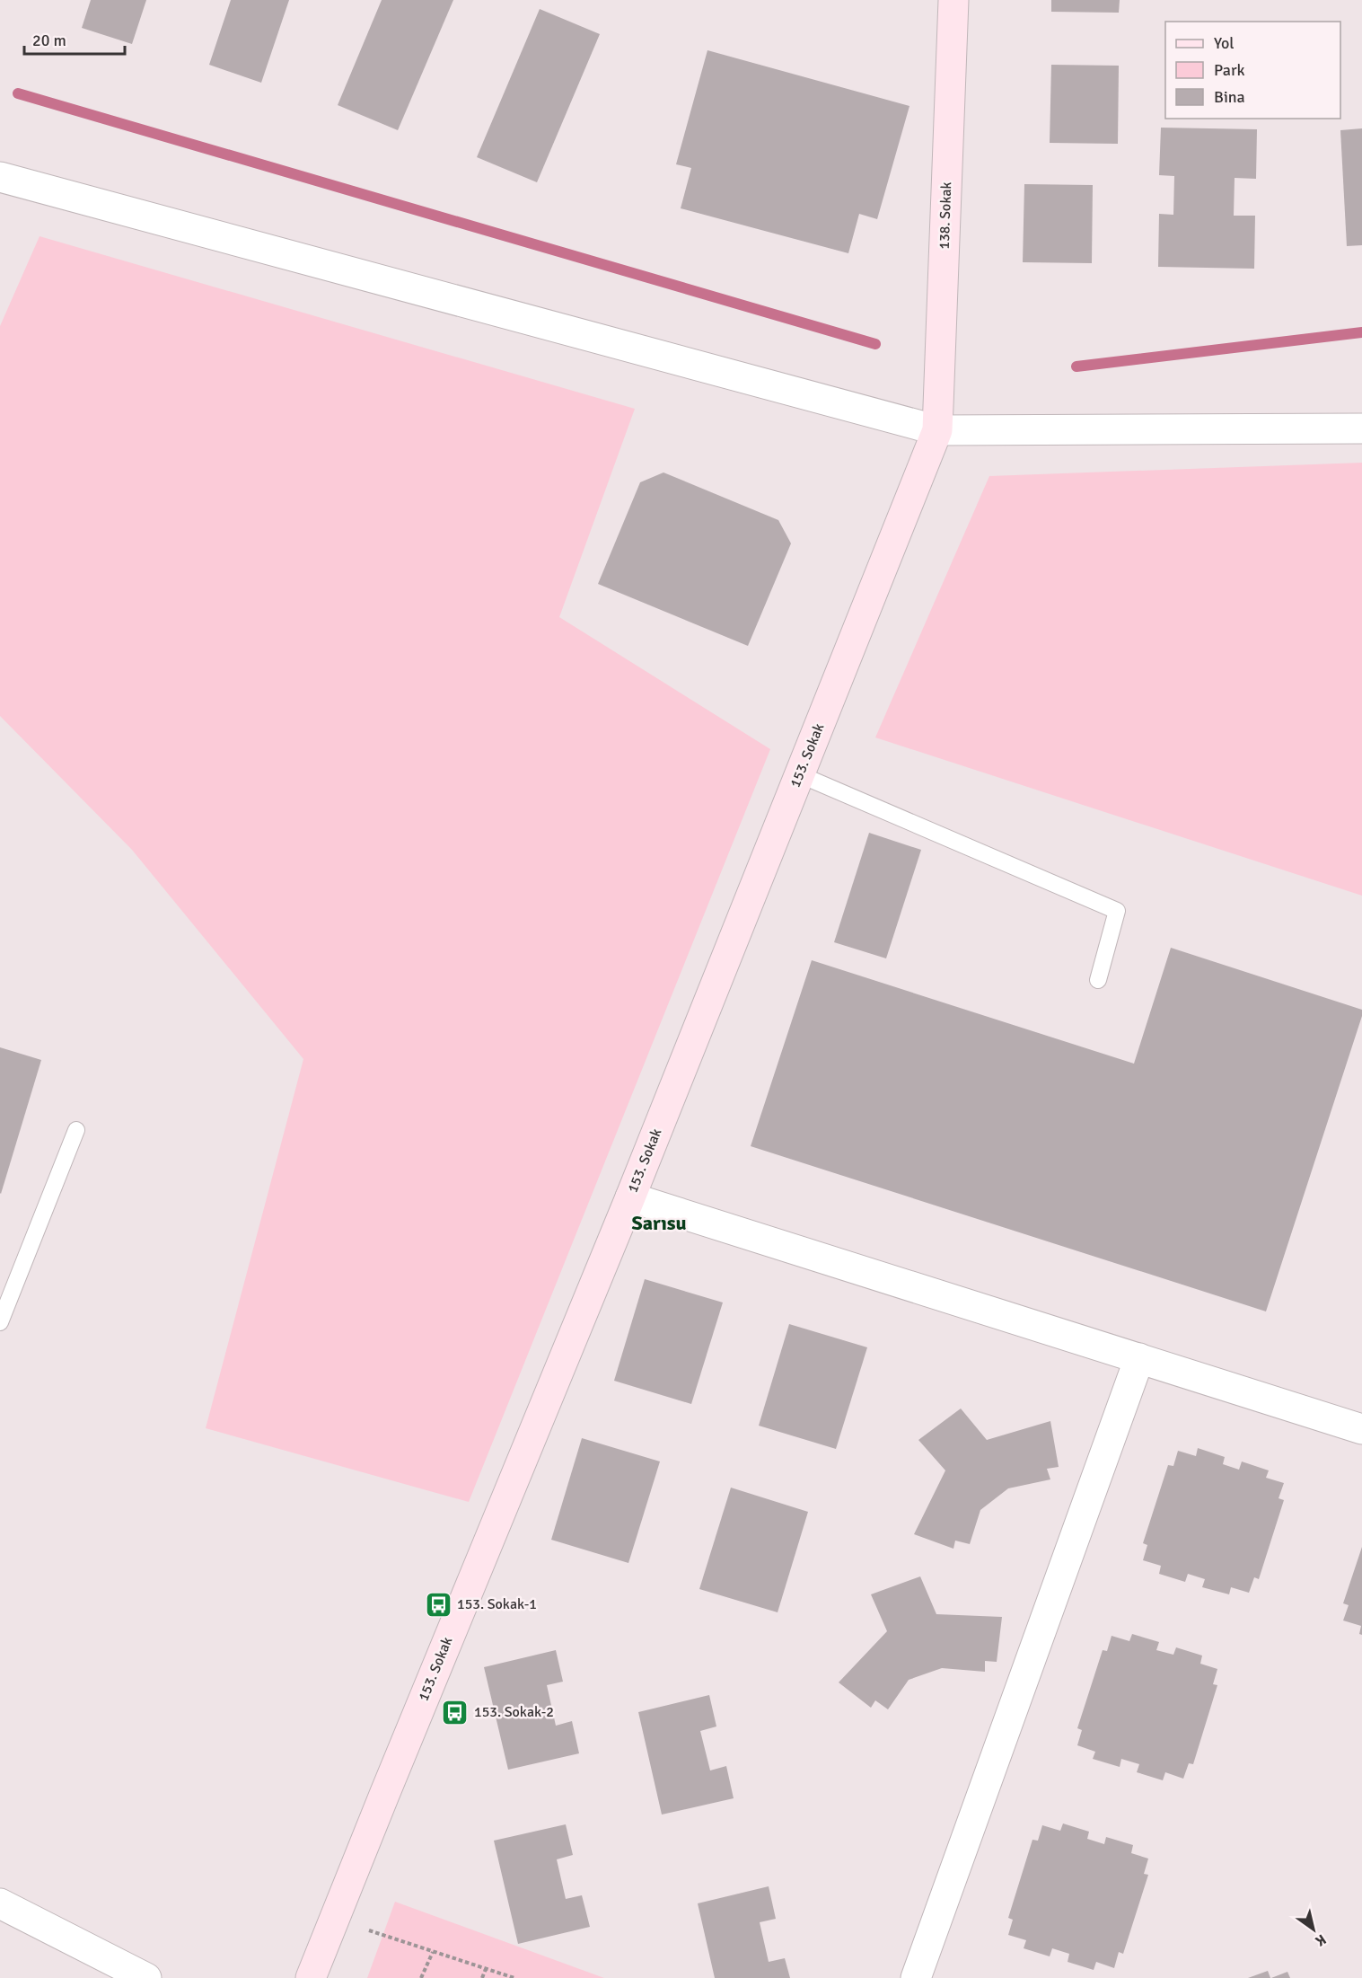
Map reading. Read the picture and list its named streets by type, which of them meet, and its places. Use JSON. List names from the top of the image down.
{
  "streets": {
    "street": ["138. Sokak", "153. Sokak"]
  },
  "crossings": [
    ["138. Sokak", "153. Sokak"]
  ],
  "districts": ["Sarısu"],
  "places": {
    "bus stop": ["153. Sokak-1", "153. Sokak-2"]
  },
  "legend": ["Yol", "Park", "Bina"],
  "scale_bar": "20 m",
  "north": "bottom right"
}
